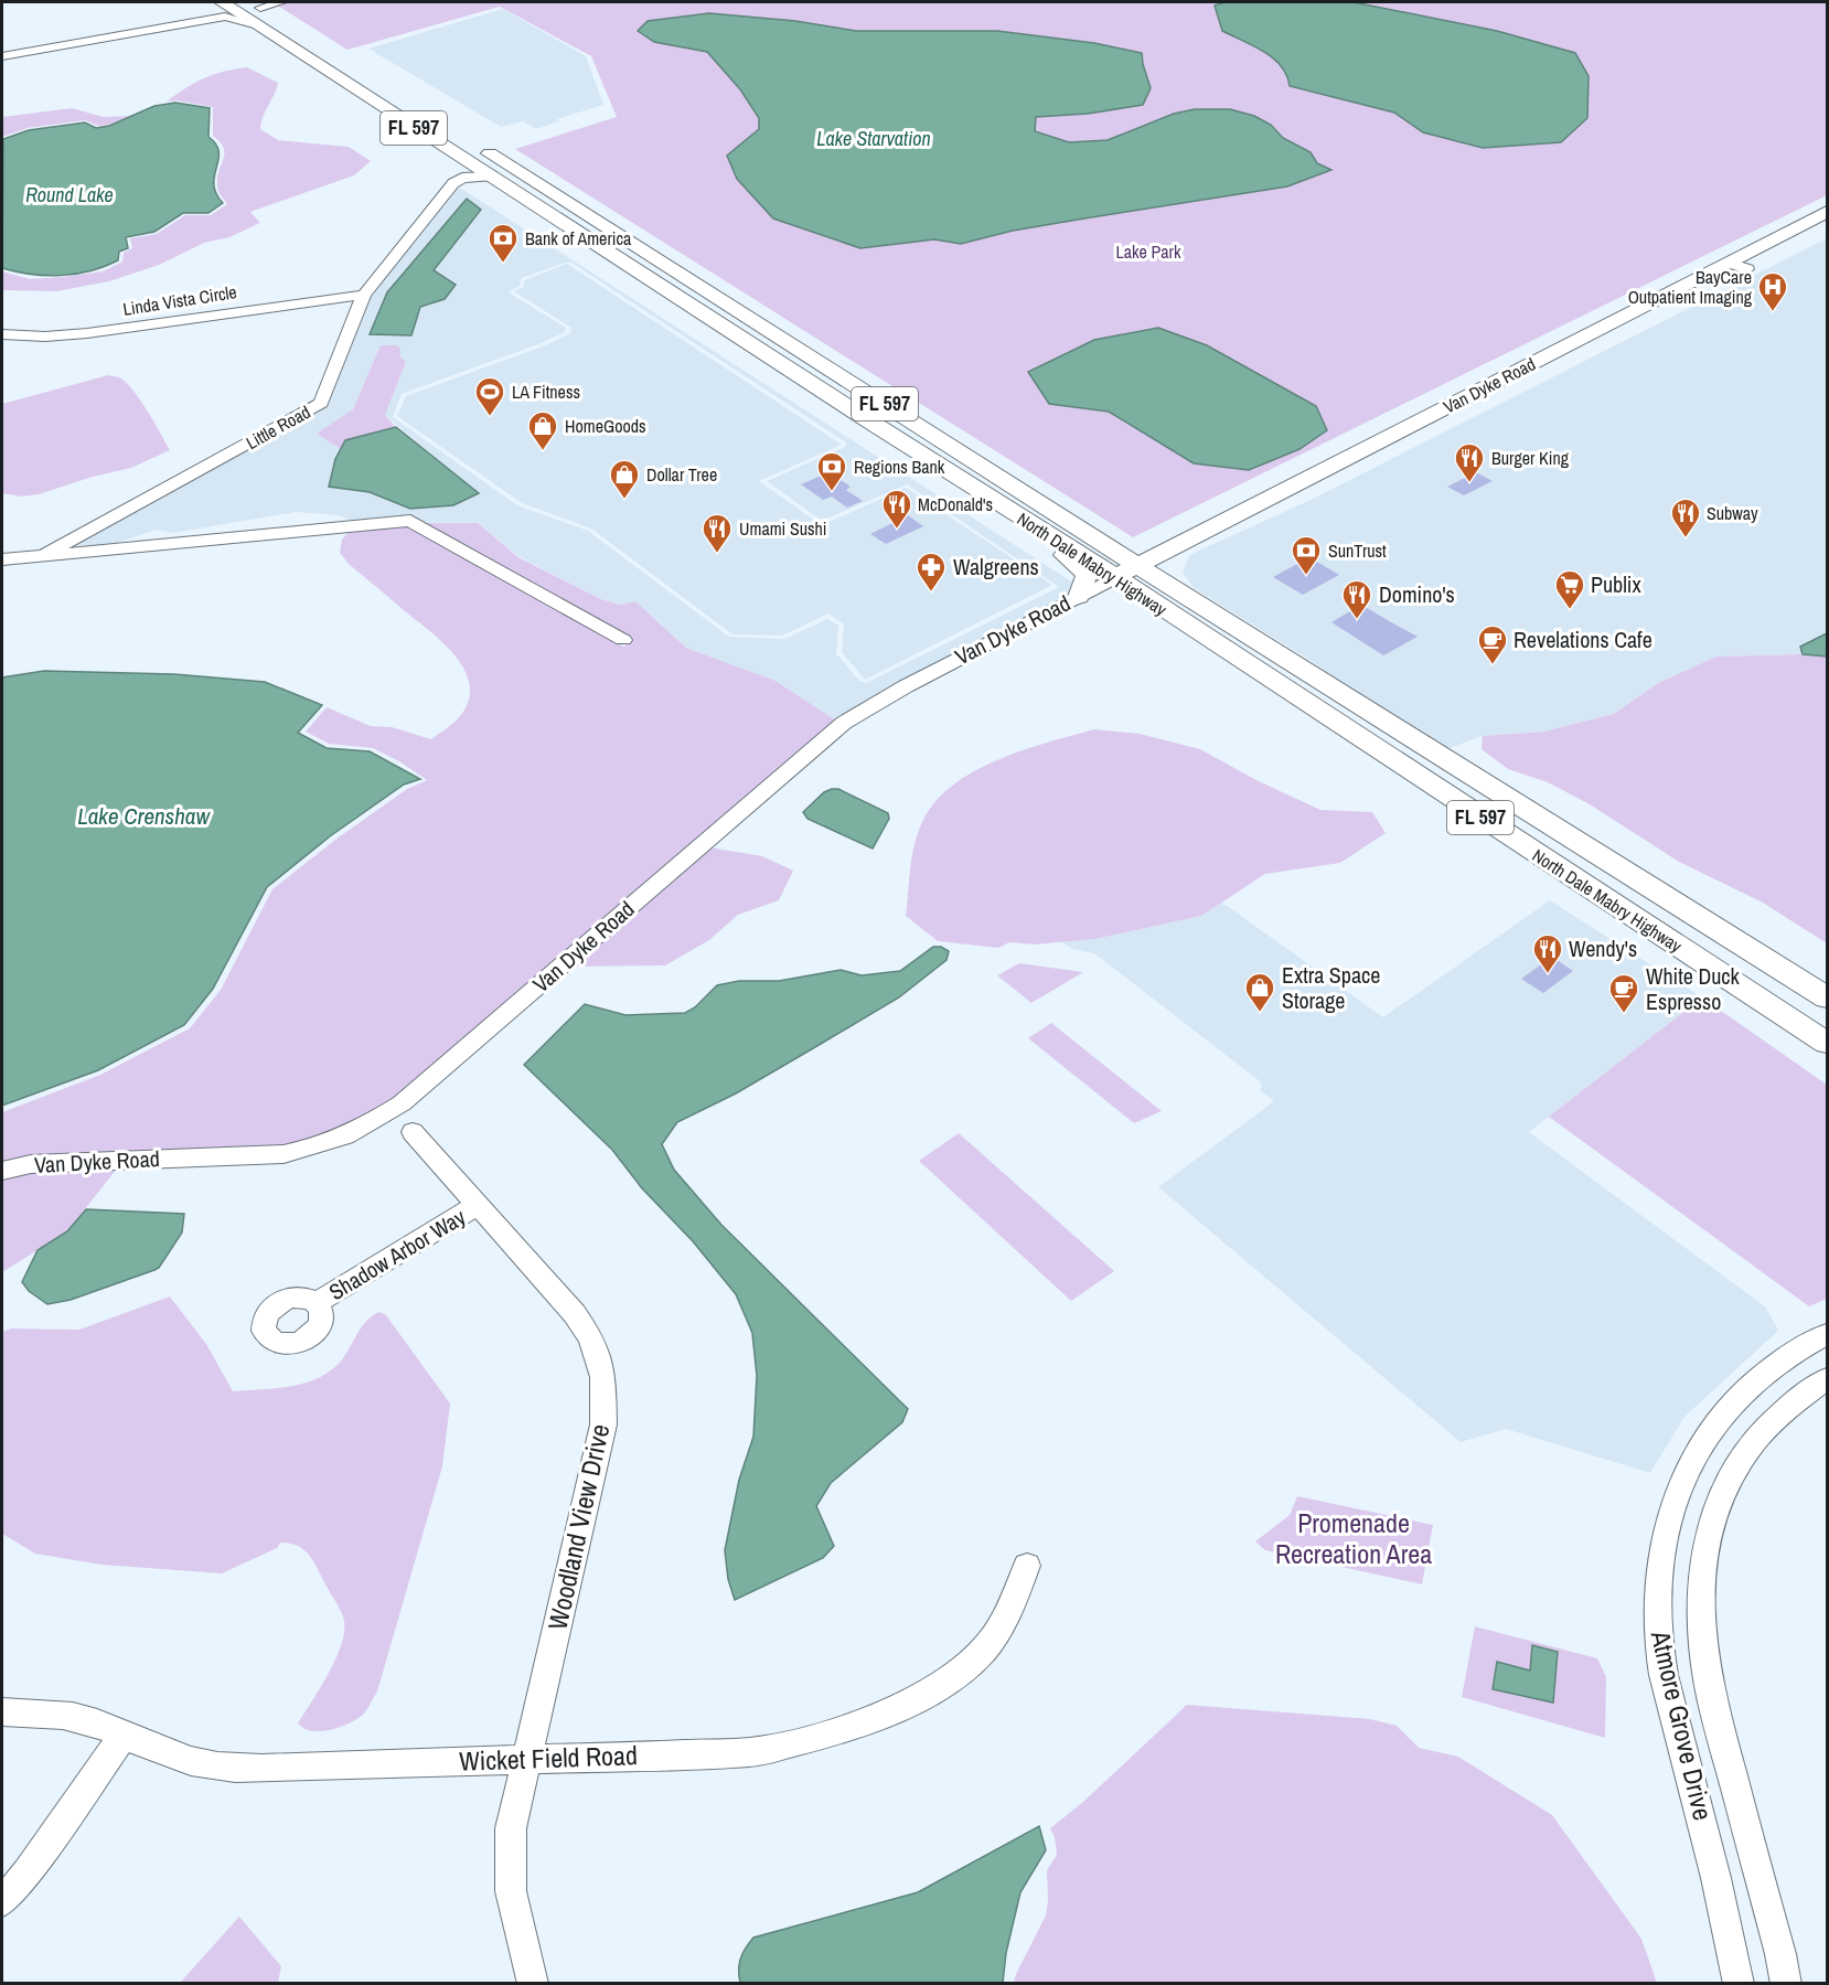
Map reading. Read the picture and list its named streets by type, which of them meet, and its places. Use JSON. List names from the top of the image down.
{
  "streets": {
    "main road": ["FL 597", "Van Dyke Road", "North Dale Mabry Highway"],
    "street": [
      "Linda Vista Circle",
      "Little Road",
      "Shadow Arbor Way",
      "Woodland View Drive",
      "Atmore Grove Drive",
      "Wicket Field Road"
    ]
  },
  "crossings": [
    ["Linda Vista Circle", "Little Road"],
    ["Van Dyke Road", "North Dale Mabry Highway"],
    ["Little Road", "North Dale Mabry Highway"],
    ["Shadow Arbor Way", "Woodland View Drive"],
    ["Woodland View Drive", "Wicket Field Road"]
  ],
  "water": ["Lake Starvation", "Round Lake", "Lake Crenshaw"],
  "parks": ["Lake Park", "Promenade Recreation Area"],
  "places": {
    "bank": ["Bank of America", "Regions Bank", "SunTrust"],
    "hospital": ["BayCare Outpatient Imaging"],
    "sports": ["LA Fitness"],
    "shop": ["HomeGoods", "Dollar Tree", "Extra Space Storage"],
    "restaurant": [
      "Burger King",
      "McDonald's",
      "Subway",
      "Umami Sushi",
      "Domino's",
      "Wendy's"
    ],
    "pharmacy": ["Walgreens"],
    "supermarket": ["Publix"],
    "cafe": ["Revelations Cafe", "White Duck Espresso"]
  }
}
